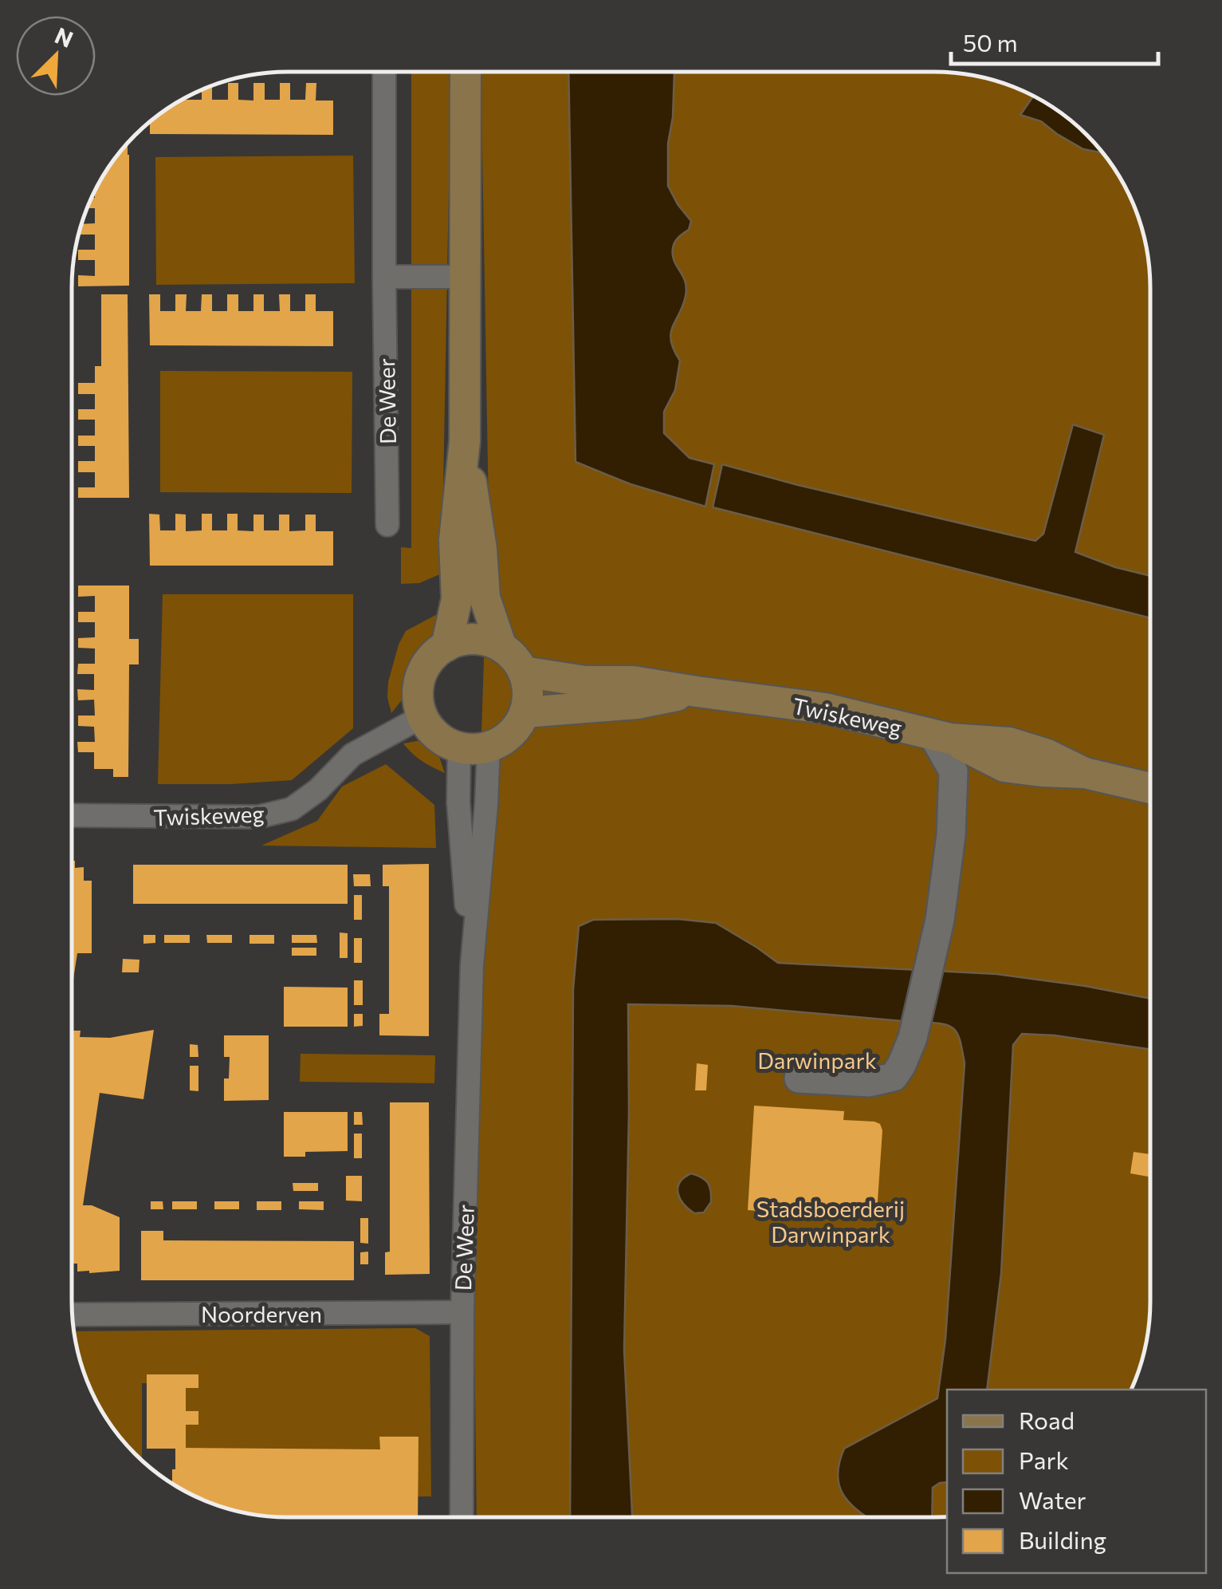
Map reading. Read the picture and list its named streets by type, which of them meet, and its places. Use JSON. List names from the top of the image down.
{
  "streets": {
    "main road": ["Twiskeweg"],
    "street": ["De Weer", "Noorderven"]
  },
  "crossings": [
    ["De Weer", "Twiskeweg"],
    ["De Weer", "Noorderven"]
  ],
  "parks": ["Darwinpark", "Stadsboerderij Darwinpark"],
  "legend": [
    "Road",
    "Park",
    "Water",
    "Building"
  ],
  "scale_bar": "50 m",
  "north": "top right"
}
